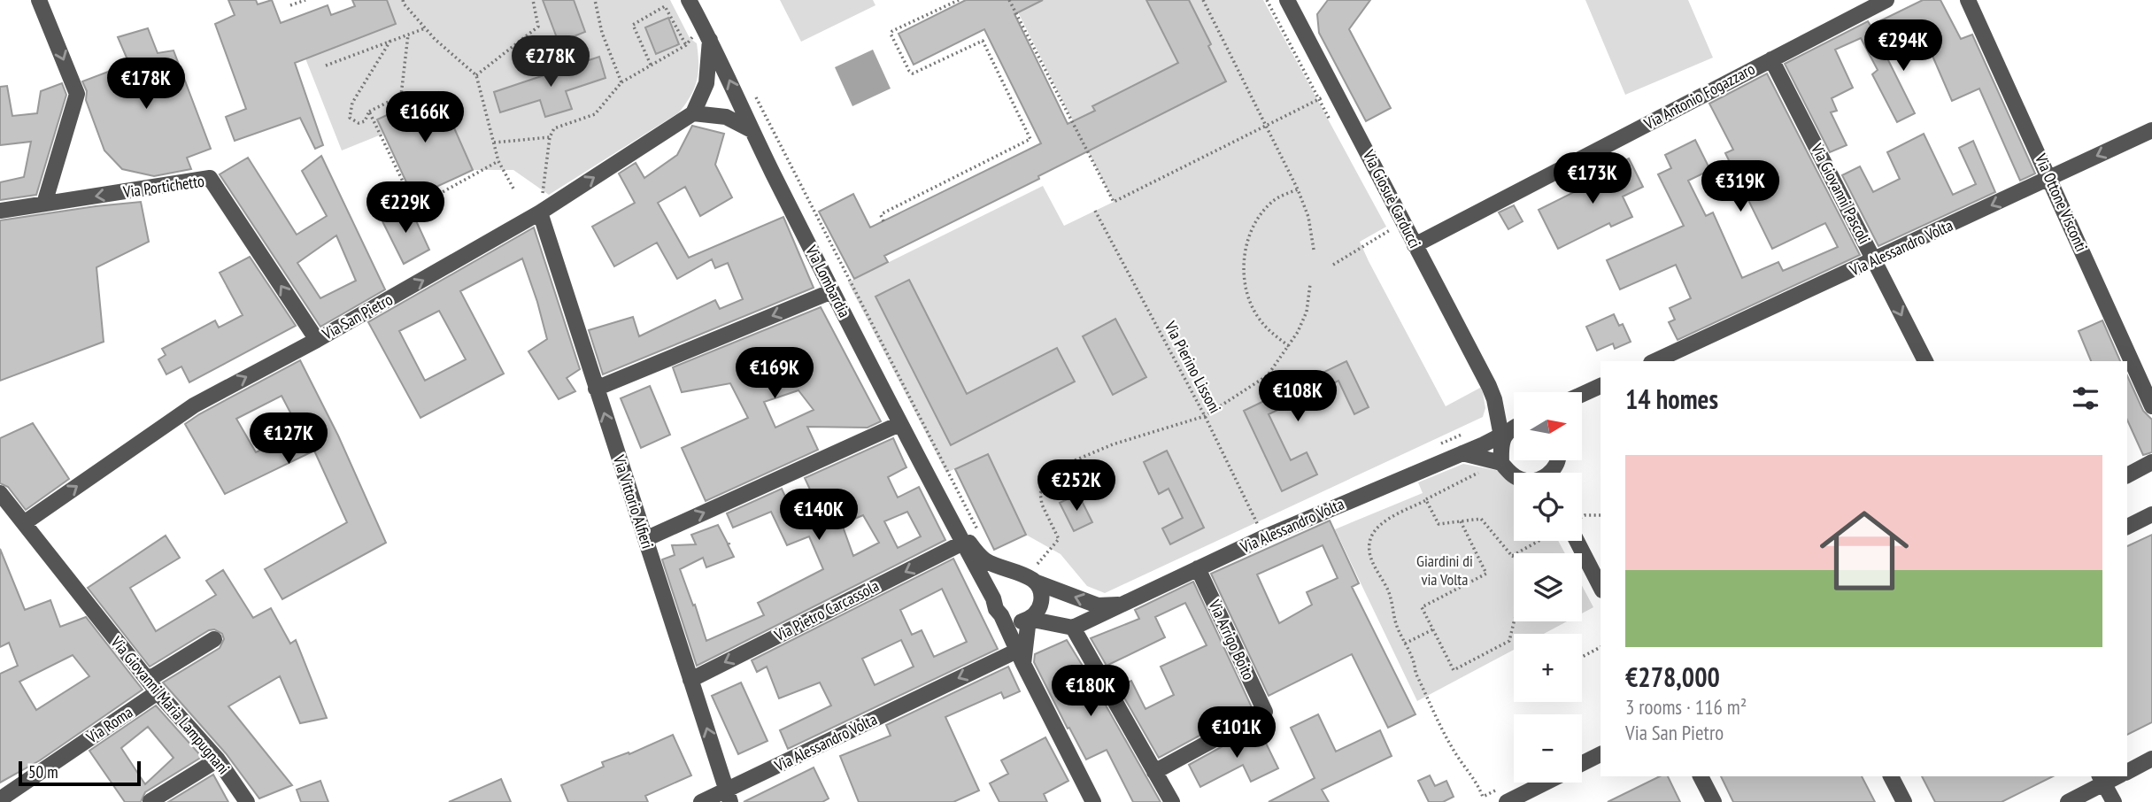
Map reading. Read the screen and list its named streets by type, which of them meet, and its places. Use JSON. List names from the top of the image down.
{
  "streets": {
    "street": [
      "Via Antonio Fogazzaro",
      "Via Portichetto",
      "Via Giovanni Pascoli",
      "Via Giosuè Carducci",
      "Via Ottone Visconti",
      "Via Alessandro Volta",
      "Via Lombardia",
      "Via San Pietro",
      "Via Vittorio Alfieri",
      "Via Pietro Carcassola",
      "Via Arrigo Boito",
      "Via Giovanni Maria Lampugnani",
      "Via Roma"
    ],
    "path": ["Via Pierino Lissoni"]
  },
  "crossings": [
    ["Via Antonio Fogazzaro", "Via Giovanni Pascoli"],
    ["Via Antonio Fogazzaro", "Via Giosuè Carducci"],
    ["Via Portichetto", "Via San Pietro"],
    ["Via Giovanni Pascoli", "Via Alessandro Volta"],
    ["Via Ottone Visconti", "Via Alessandro Volta"],
    ["Via Alessandro Volta", "Via Lombardia"],
    ["Via Alessandro Volta", "Via Pierino Lissoni"],
    ["Via Alessandro Volta", "Via Vittorio Alfieri"],
    ["Via Alessandro Volta", "Via Arrigo Boito"],
    ["Via Lombardia", "Via Pietro Carcassola"],
    ["Via San Pietro", "Via Vittorio Alfieri"],
    ["Via San Pietro", "Via Giovanni Maria Lampugnani"],
    ["Via Vittorio Alfieri", "Via Pietro Carcassola"],
    ["Via Giovanni Maria Lampugnani", "Via Roma"]
  ],
  "one_way": [
    "Via Portichetto",
    "Via Alessandro Volta",
    "Via San Pietro",
    "Via Vittorio Alfieri"
  ],
  "parks": ["Giardini di via Volta"],
  "scale_bar": "50 m",
  "north": "right",
  "page": {
    "price": [
      "€294K",
      "€278K",
      "€178K",
      "€166K",
      "€173K",
      "€319K",
      "€229K",
      "€169K",
      "€108K",
      "€127K",
      "€252K",
      "€140K",
      "€180K",
      "€101K"
    ],
    "heading": "14 homes",
    "map_buttons": ["+", "−"],
    "list": [
      {
        "name": "€278,000",
        "note": "3 rooms · 116 m² · Via San Pietro"
      }
    ],
    "scale": "50 m"
  }
}
